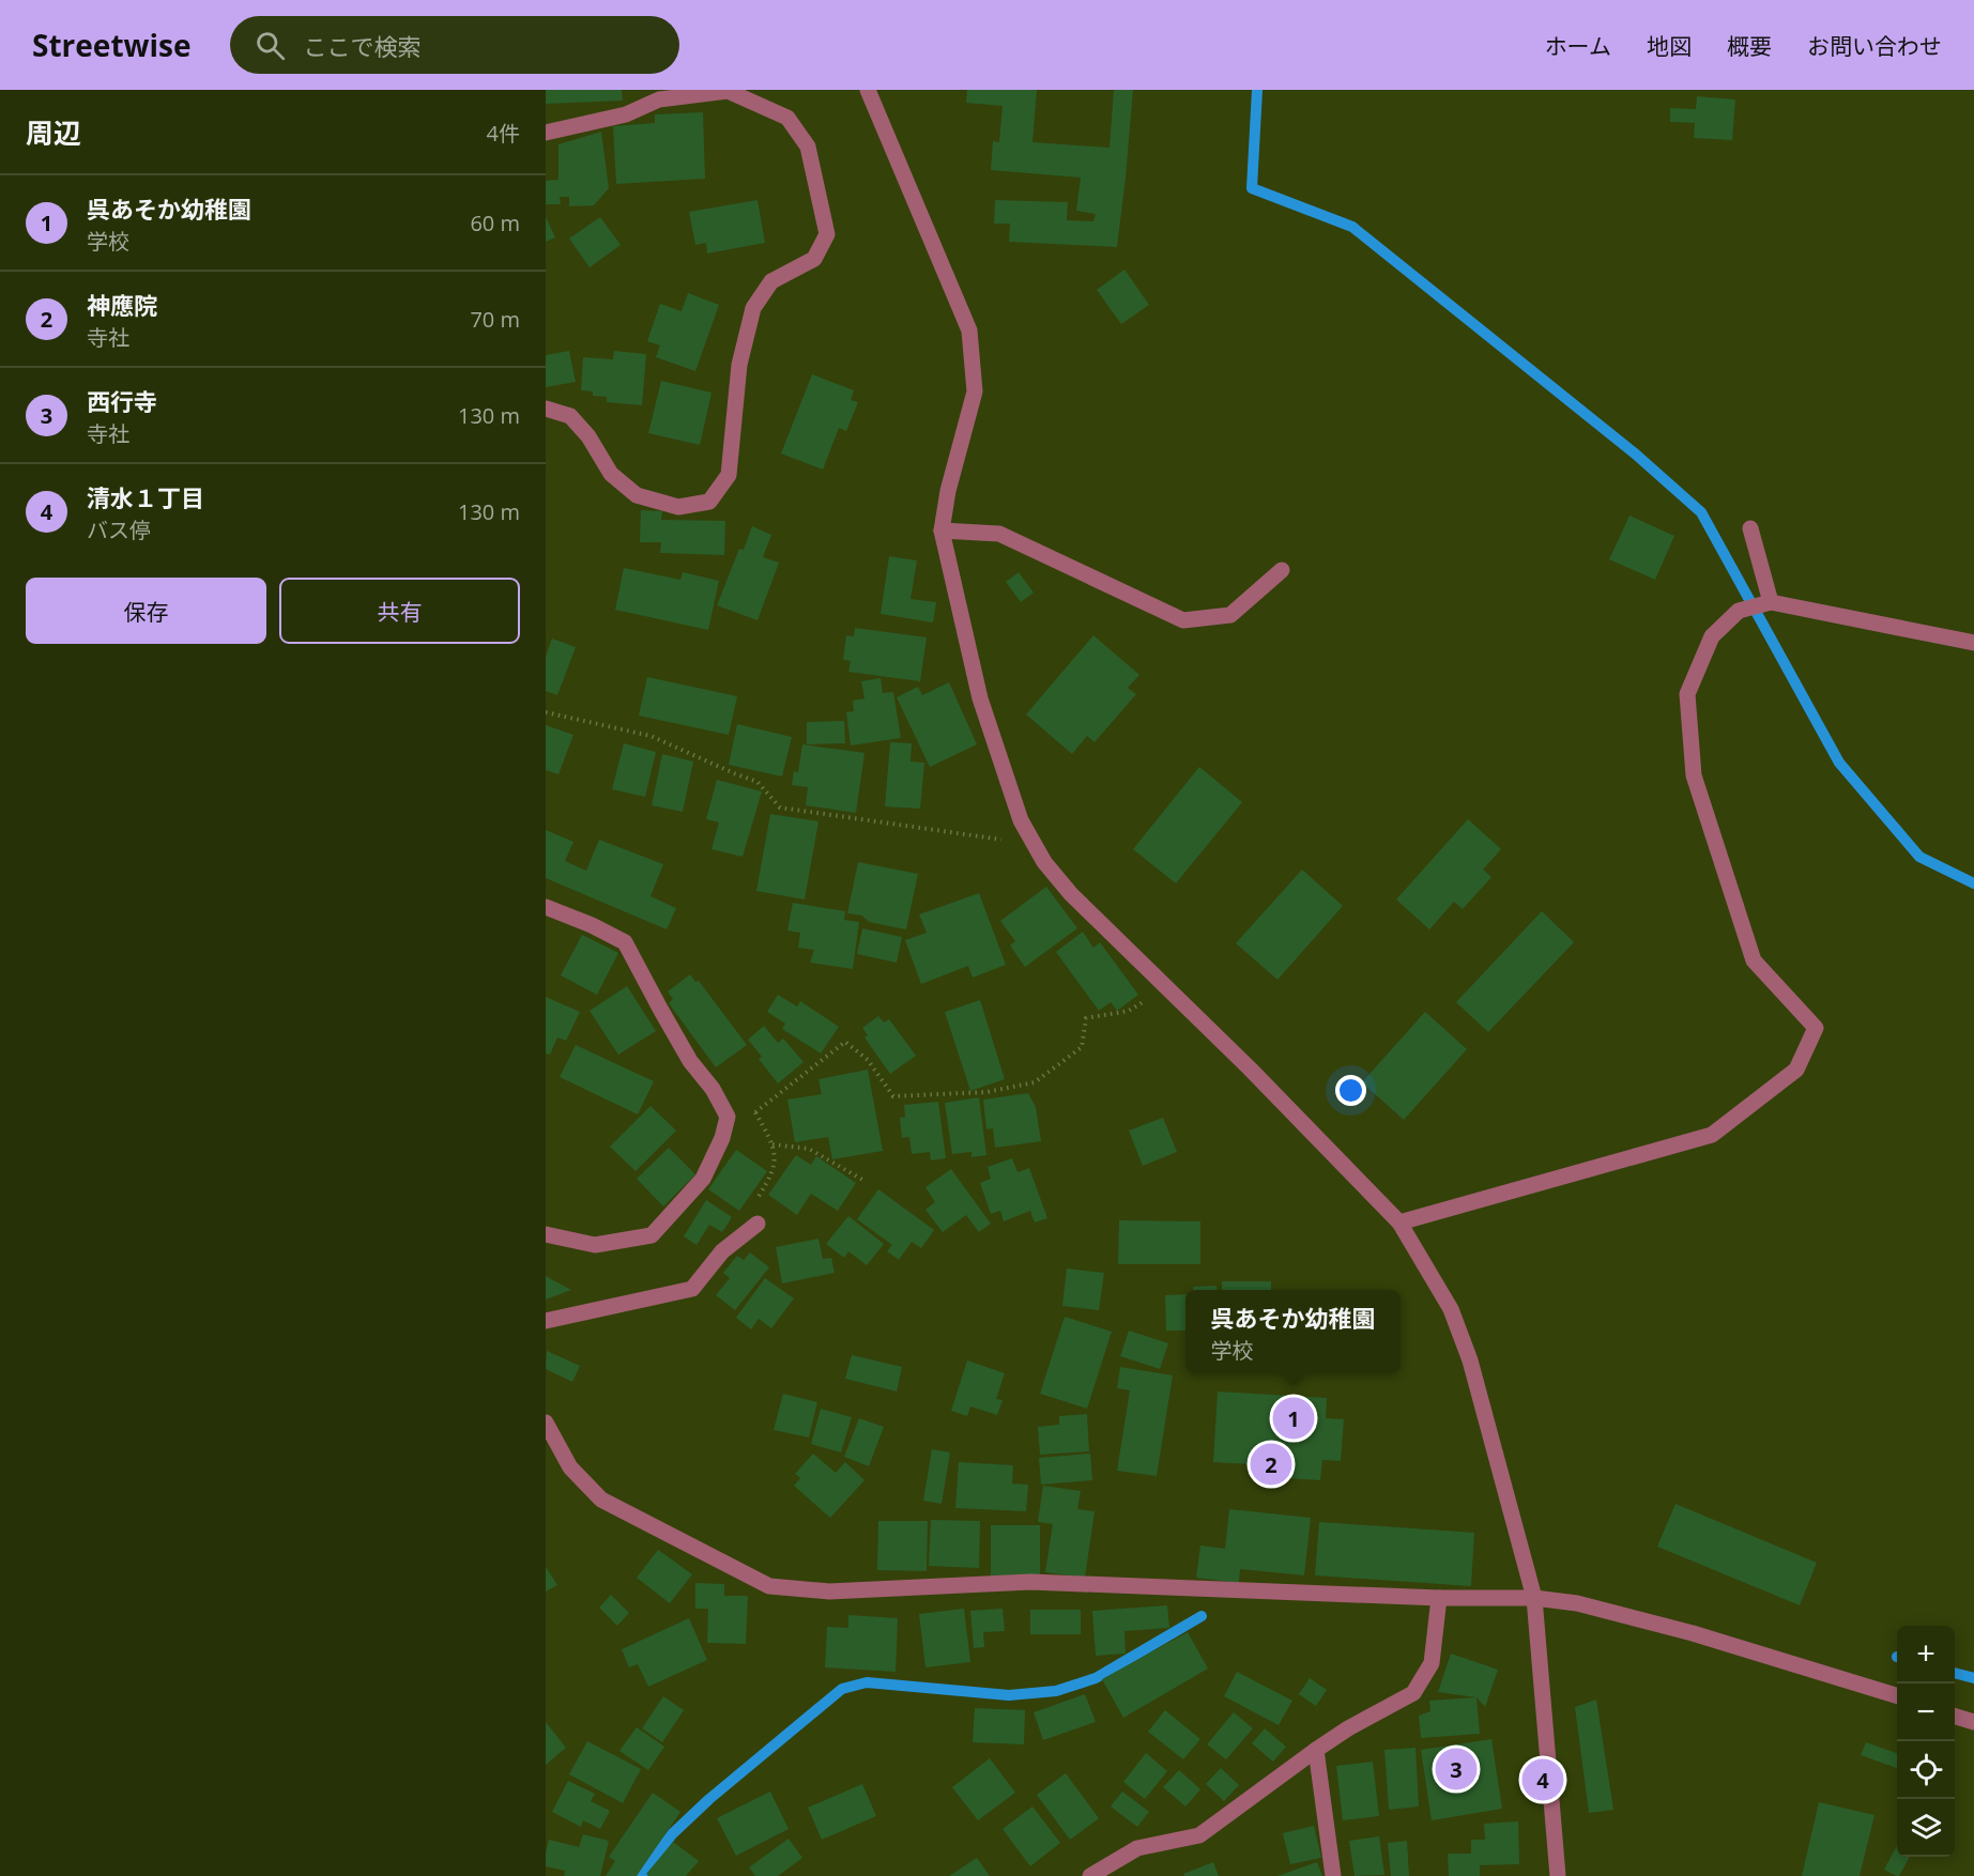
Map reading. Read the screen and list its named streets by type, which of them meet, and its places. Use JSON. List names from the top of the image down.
{
  "page": {
    "header": "Streetwise",
    "search": "ここで検索",
    "nav": [
      "ホーム",
      "地図",
      "概要",
      "お問い合わせ"
    ],
    "heading": ["周辺", "4件"],
    "list": [
      {
        "mark": "1",
        "name": "呉あそか幼稚園",
        "note": "学校",
        "value": "60 m"
      },
      {
        "mark": "2",
        "name": "神應院",
        "note": "寺社",
        "value": "70 m"
      },
      {
        "mark": "3",
        "name": "西行寺",
        "note": "寺社",
        "value": "130 m"
      },
      {
        "mark": "4",
        "name": "清水１丁目",
        "note": "バス停",
        "value": "130 m"
      }
    ],
    "buttons": ["保存", "共有"],
    "popup": ["呉あそか幼稚園", "学校"],
    "pins": [
      "1",
      "2",
      "3",
      "4"
    ],
    "map_buttons": ["+", "−"]
  }
}
